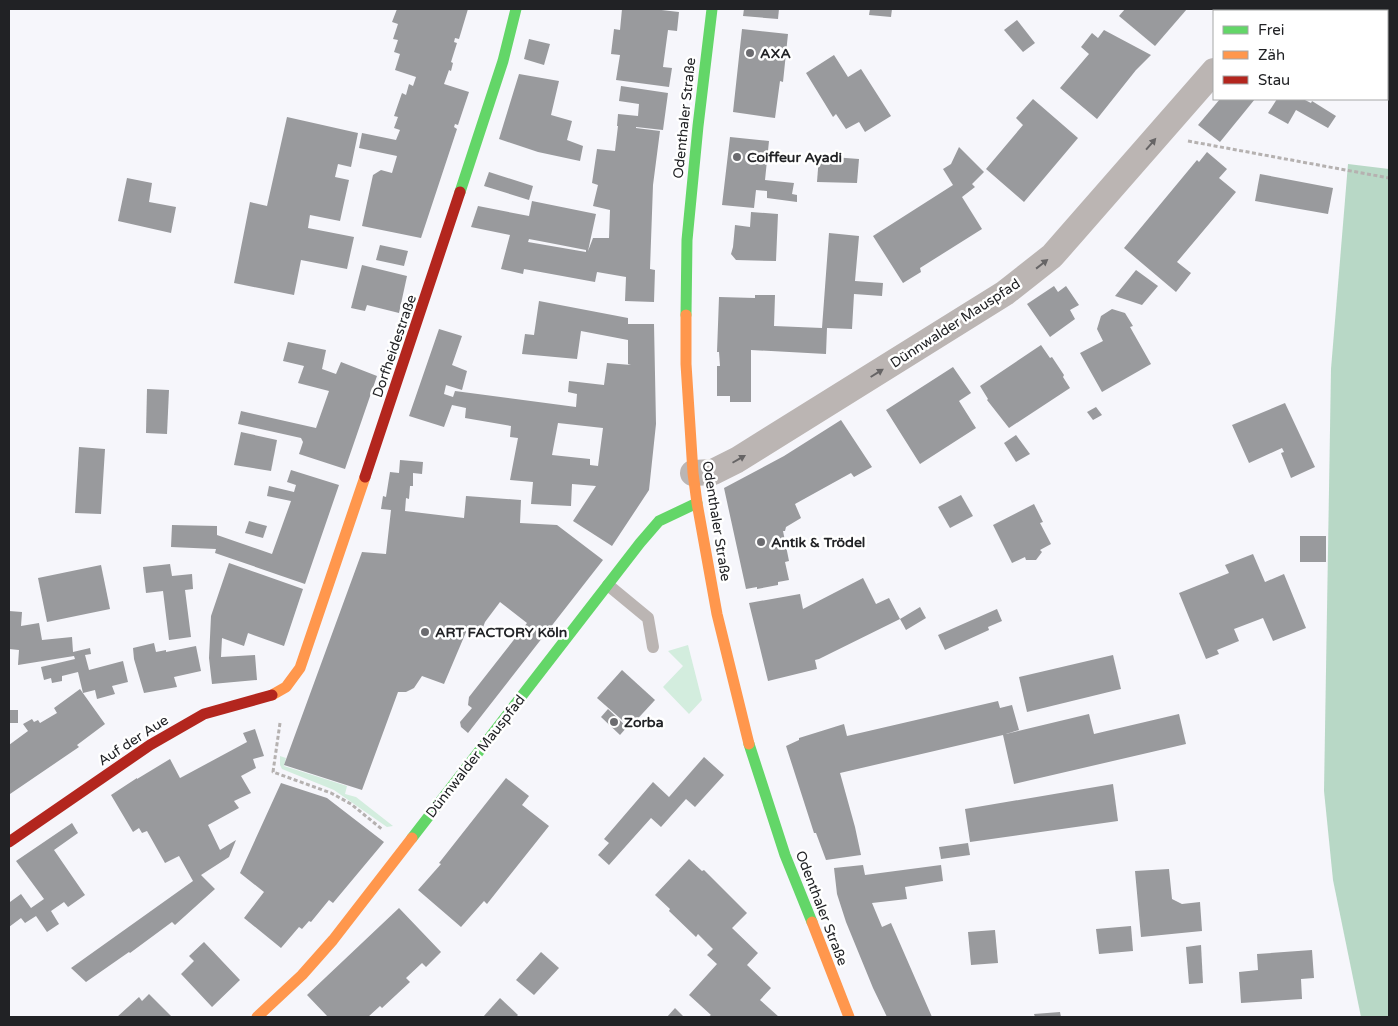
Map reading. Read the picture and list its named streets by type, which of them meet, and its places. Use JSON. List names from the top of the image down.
{
  "streets": {
    "main road": [
      "Odenthaler Straße",
      "Dünnwalder Mauspfad",
      "Dorfheidestraße",
      "Auf der Aue"
    ]
  },
  "crossings": [
    ["Odenthaler Straße", "Dünnwalder Mauspfad"],
    ["Dorfheidestraße", "Auf der Aue"]
  ],
  "one_way": ["Dünnwalder Mauspfad"],
  "places": [
    "AXA",
    "Coiffeur Ayadi",
    "Antik & Trödel",
    "ART FACTORY Köln",
    "Zorba"
  ],
  "legend": ["Frei", "Zäh", "Stau"]
}
